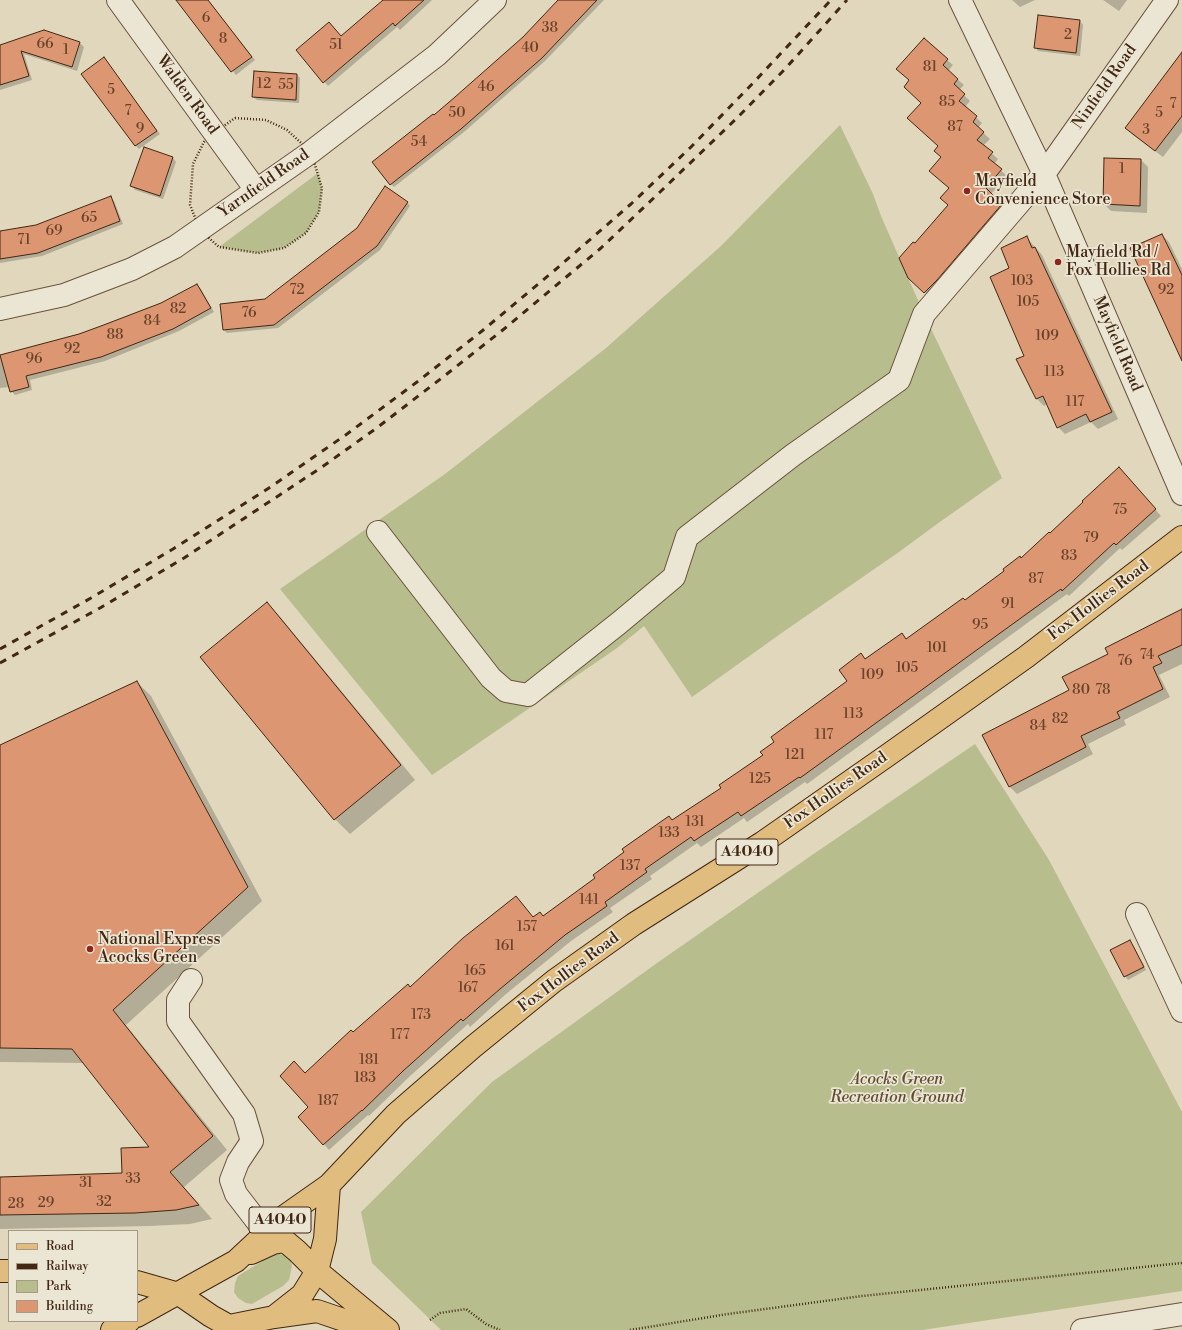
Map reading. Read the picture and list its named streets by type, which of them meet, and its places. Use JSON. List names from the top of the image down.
{
  "streets": {
    "main road": ["Fox Hollies Road", "A4040"],
    "street": [
      "Ninfield Road",
      "Walden Road",
      "Yarnfield Road",
      "Mayfield Road"
    ]
  },
  "crossings": [
    ["Ninfield Road", "Mayfield Road"],
    ["Walden Road", "Yarnfield Road"],
    ["Fox Hollies Road", "A4040"]
  ],
  "parks": ["Acocks Green Recreation Ground"],
  "places": ["Mayfield Convenience Store", "Mayfield Rd / Fox Hollies Rd", "National Express Acocks Green"],
  "house_numbers": [
    "6",
    "38",
    "2",
    "8",
    "66",
    "51",
    "40",
    "1",
    "81",
    "12",
    "55",
    "46",
    "5",
    "85",
    "7",
    "7",
    "50",
    "5",
    "87",
    "9",
    "3",
    "54",
    "1",
    "65",
    "69",
    "71",
    "103",
    "72",
    "92",
    "105",
    "82",
    "76",
    "84",
    "88",
    "109",
    "92",
    "96",
    "113",
    "117",
    "75",
    "79",
    "83",
    "87",
    "91",
    "95",
    "101",
    "74",
    "76",
    "105",
    "109",
    "80",
    "78",
    "113",
    "82",
    "84",
    "117",
    "121",
    "125",
    "131",
    "133",
    "137",
    "141",
    "157",
    "161",
    "165",
    "167",
    "173",
    "177",
    "181",
    "183",
    "187",
    "33",
    "31",
    "32",
    "29",
    "28"
  ],
  "legend": [
    "Road",
    "Railway",
    "Park",
    "Building"
  ]
}
